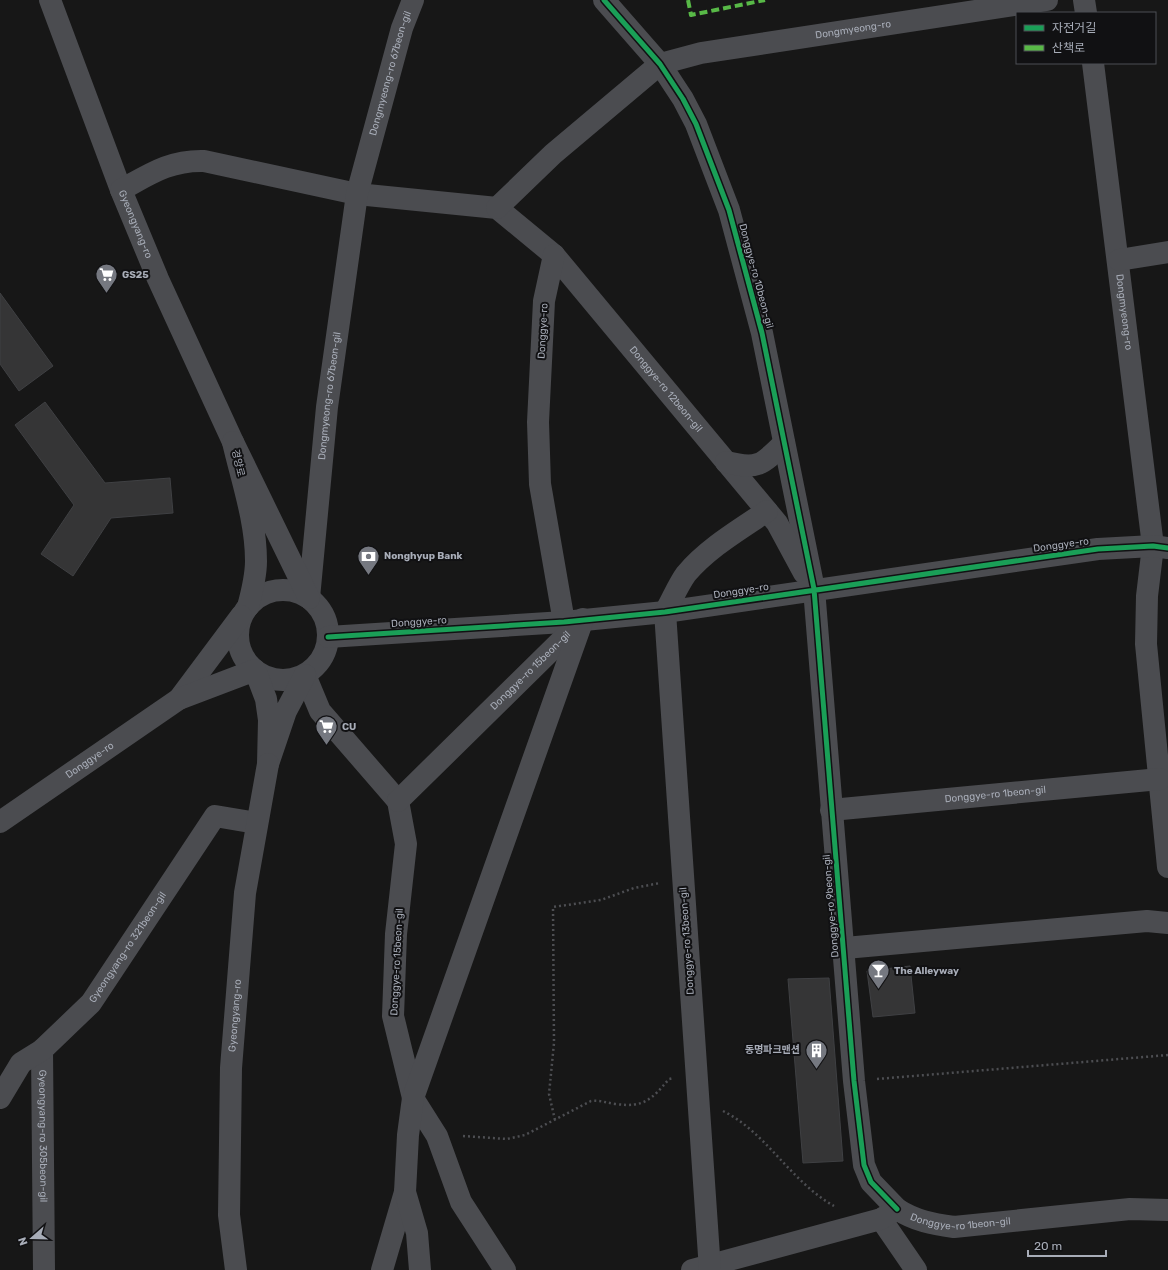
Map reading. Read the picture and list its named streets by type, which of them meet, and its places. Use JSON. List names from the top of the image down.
{
  "streets": {
    "street": [
      "Dongmyeong-ro",
      "Dongmyeong-ro 67beon-gil",
      "Gyeongyang-ro",
      "Donggye-ro 10beon-gil",
      "Donggye-ro",
      "Donggye-ro 12beon-gil",
      "경양로",
      "Donggye-ro 15beon-gil",
      "Donggye-ro 1beon-gil",
      "Donggye-ro 9beon-gil",
      "Donggye-ro 13beon-gil",
      "Gyeongyang-ro 321beon-gil",
      "Gyeongyang-ro 305beon-gil"
    ]
  },
  "crossings": [
    ["Dongmyeong-ro", "Donggye-ro 10beon-gil"],
    ["Dongmyeong-ro", "Donggye-ro"],
    ["Dongmyeong-ro 67beon-gil", "Donggye-ro"],
    ["Dongmyeong-ro 67beon-gil", "경양로"],
    ["Gyeongyang-ro", "경양로"],
    ["Gyeongyang-ro", "Gyeongyang-ro 321beon-gil"],
    ["Donggye-ro 10beon-gil", "Donggye-ro"],
    ["Donggye-ro 10beon-gil", "Donggye-ro 12beon-gil"],
    ["Donggye-ro 10beon-gil", "Donggye-ro 9beon-gil"],
    ["Donggye-ro", "Donggye-ro 12beon-gil"],
    ["Donggye-ro", "경양로"],
    ["Donggye-ro", "Donggye-ro 15beon-gil"],
    ["Donggye-ro", "Donggye-ro 9beon-gil"],
    ["Donggye-ro", "Donggye-ro 13beon-gil"],
    ["Donggye-ro 12beon-gil", "Donggye-ro 9beon-gil"],
    ["Donggye-ro 1beon-gil", "Donggye-ro 9beon-gil"],
    ["Gyeongyang-ro 321beon-gil", "Gyeongyang-ro 305beon-gil"]
  ],
  "places": {
    "supermarket": ["GS25", "CU"],
    "bank": ["Nonghyup Bank"],
    "bar": ["The Alleyway"],
    "building": ["동명파크맨션"]
  },
  "legend": ["자전거길", "산책로"],
  "scale_bar": "20 m",
  "north": "left"
}
